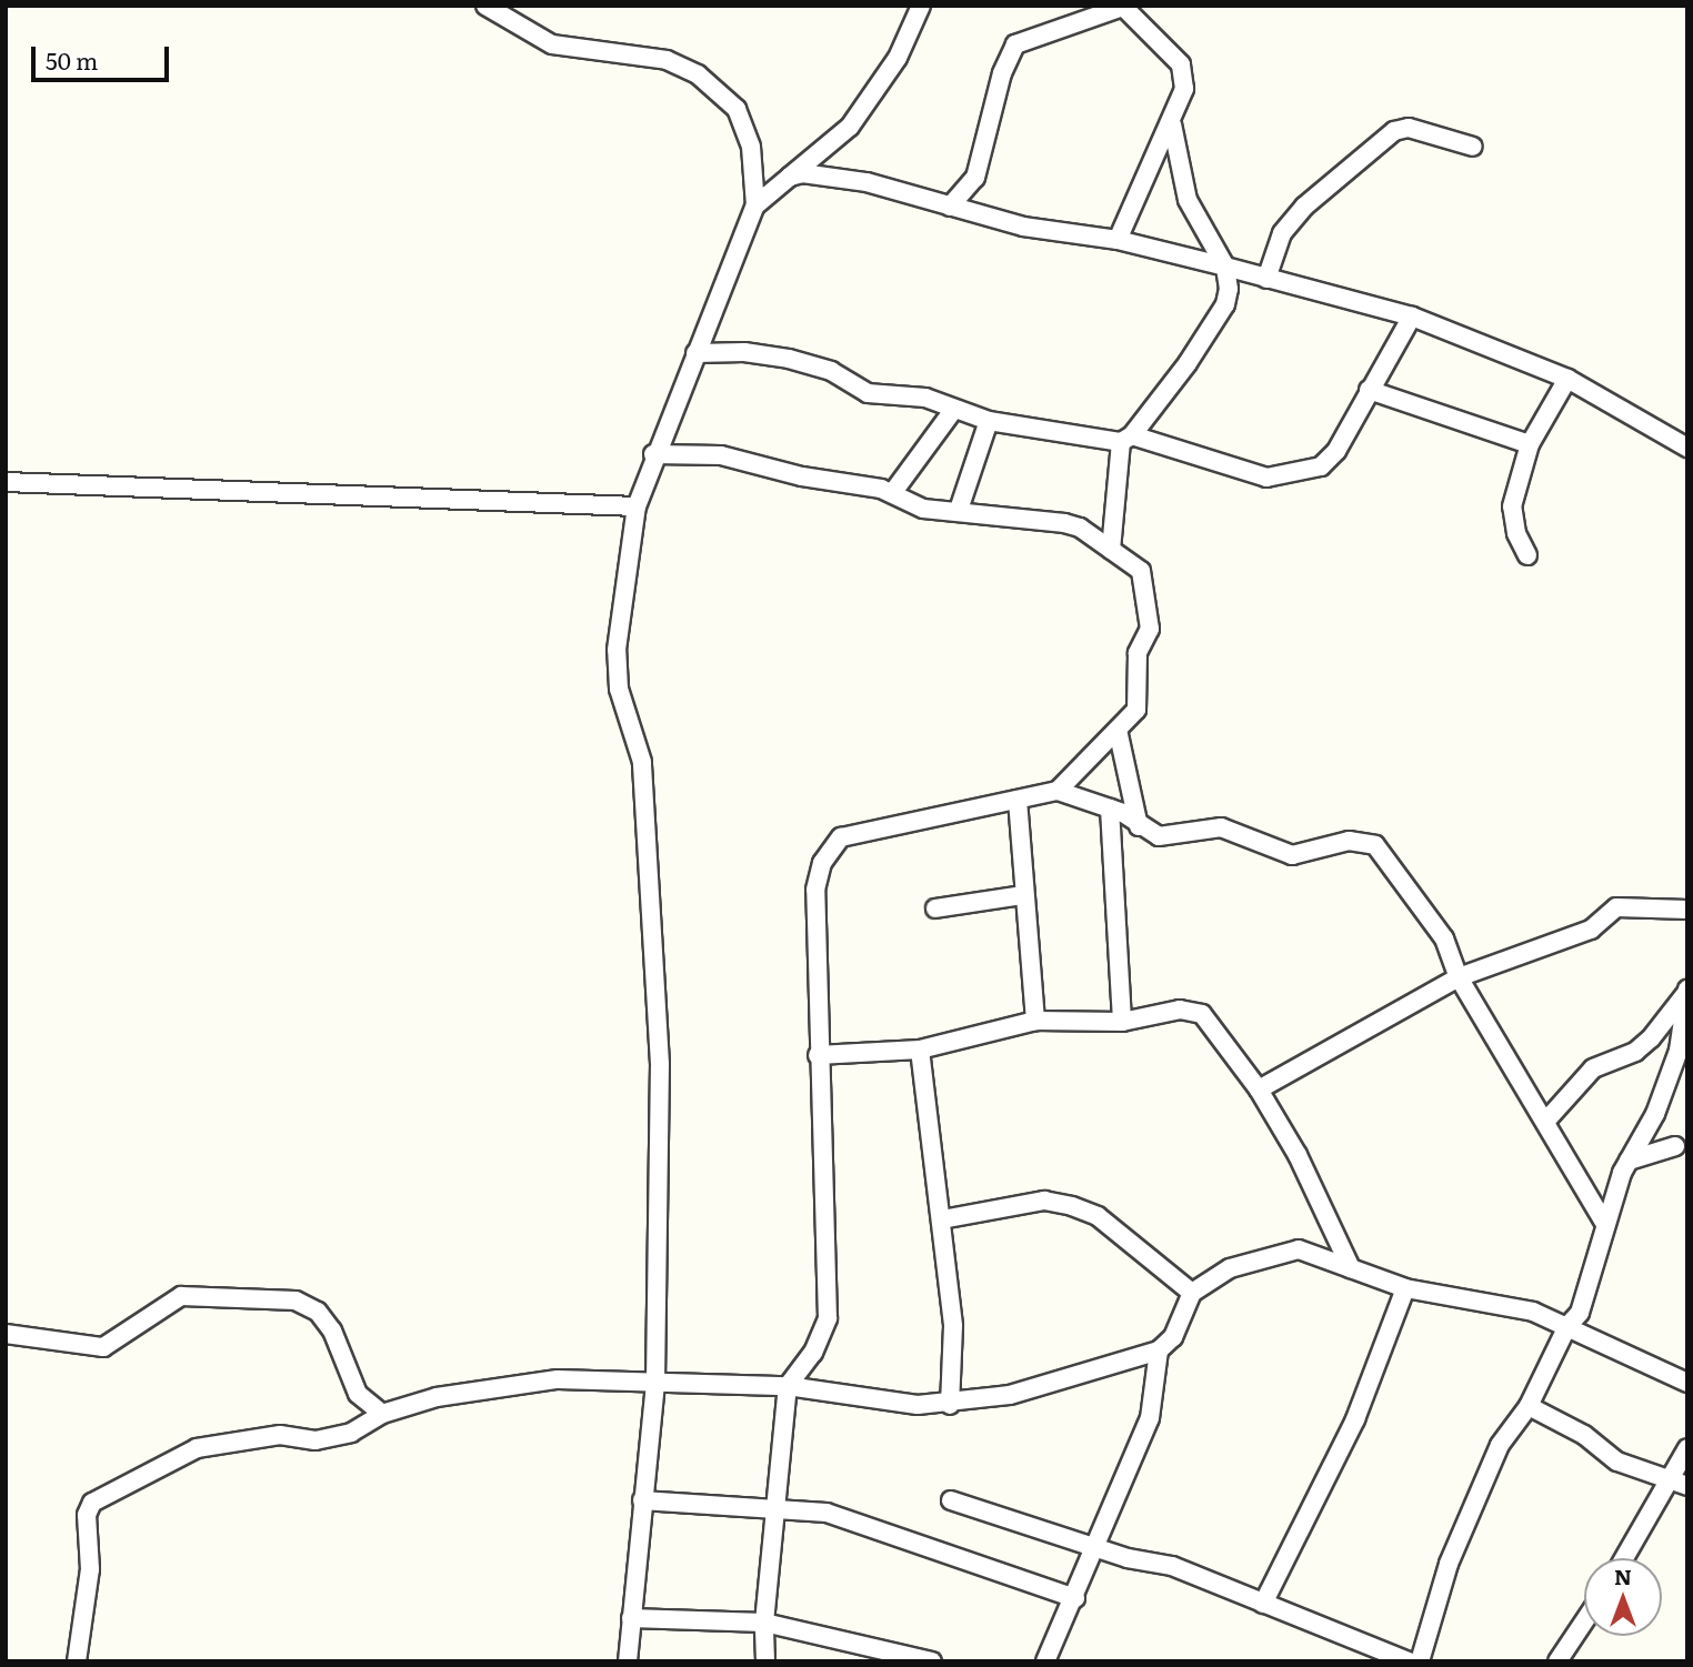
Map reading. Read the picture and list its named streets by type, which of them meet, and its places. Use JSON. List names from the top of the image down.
{
  "scale_bar": "50 m",
  "north": "top"
}
